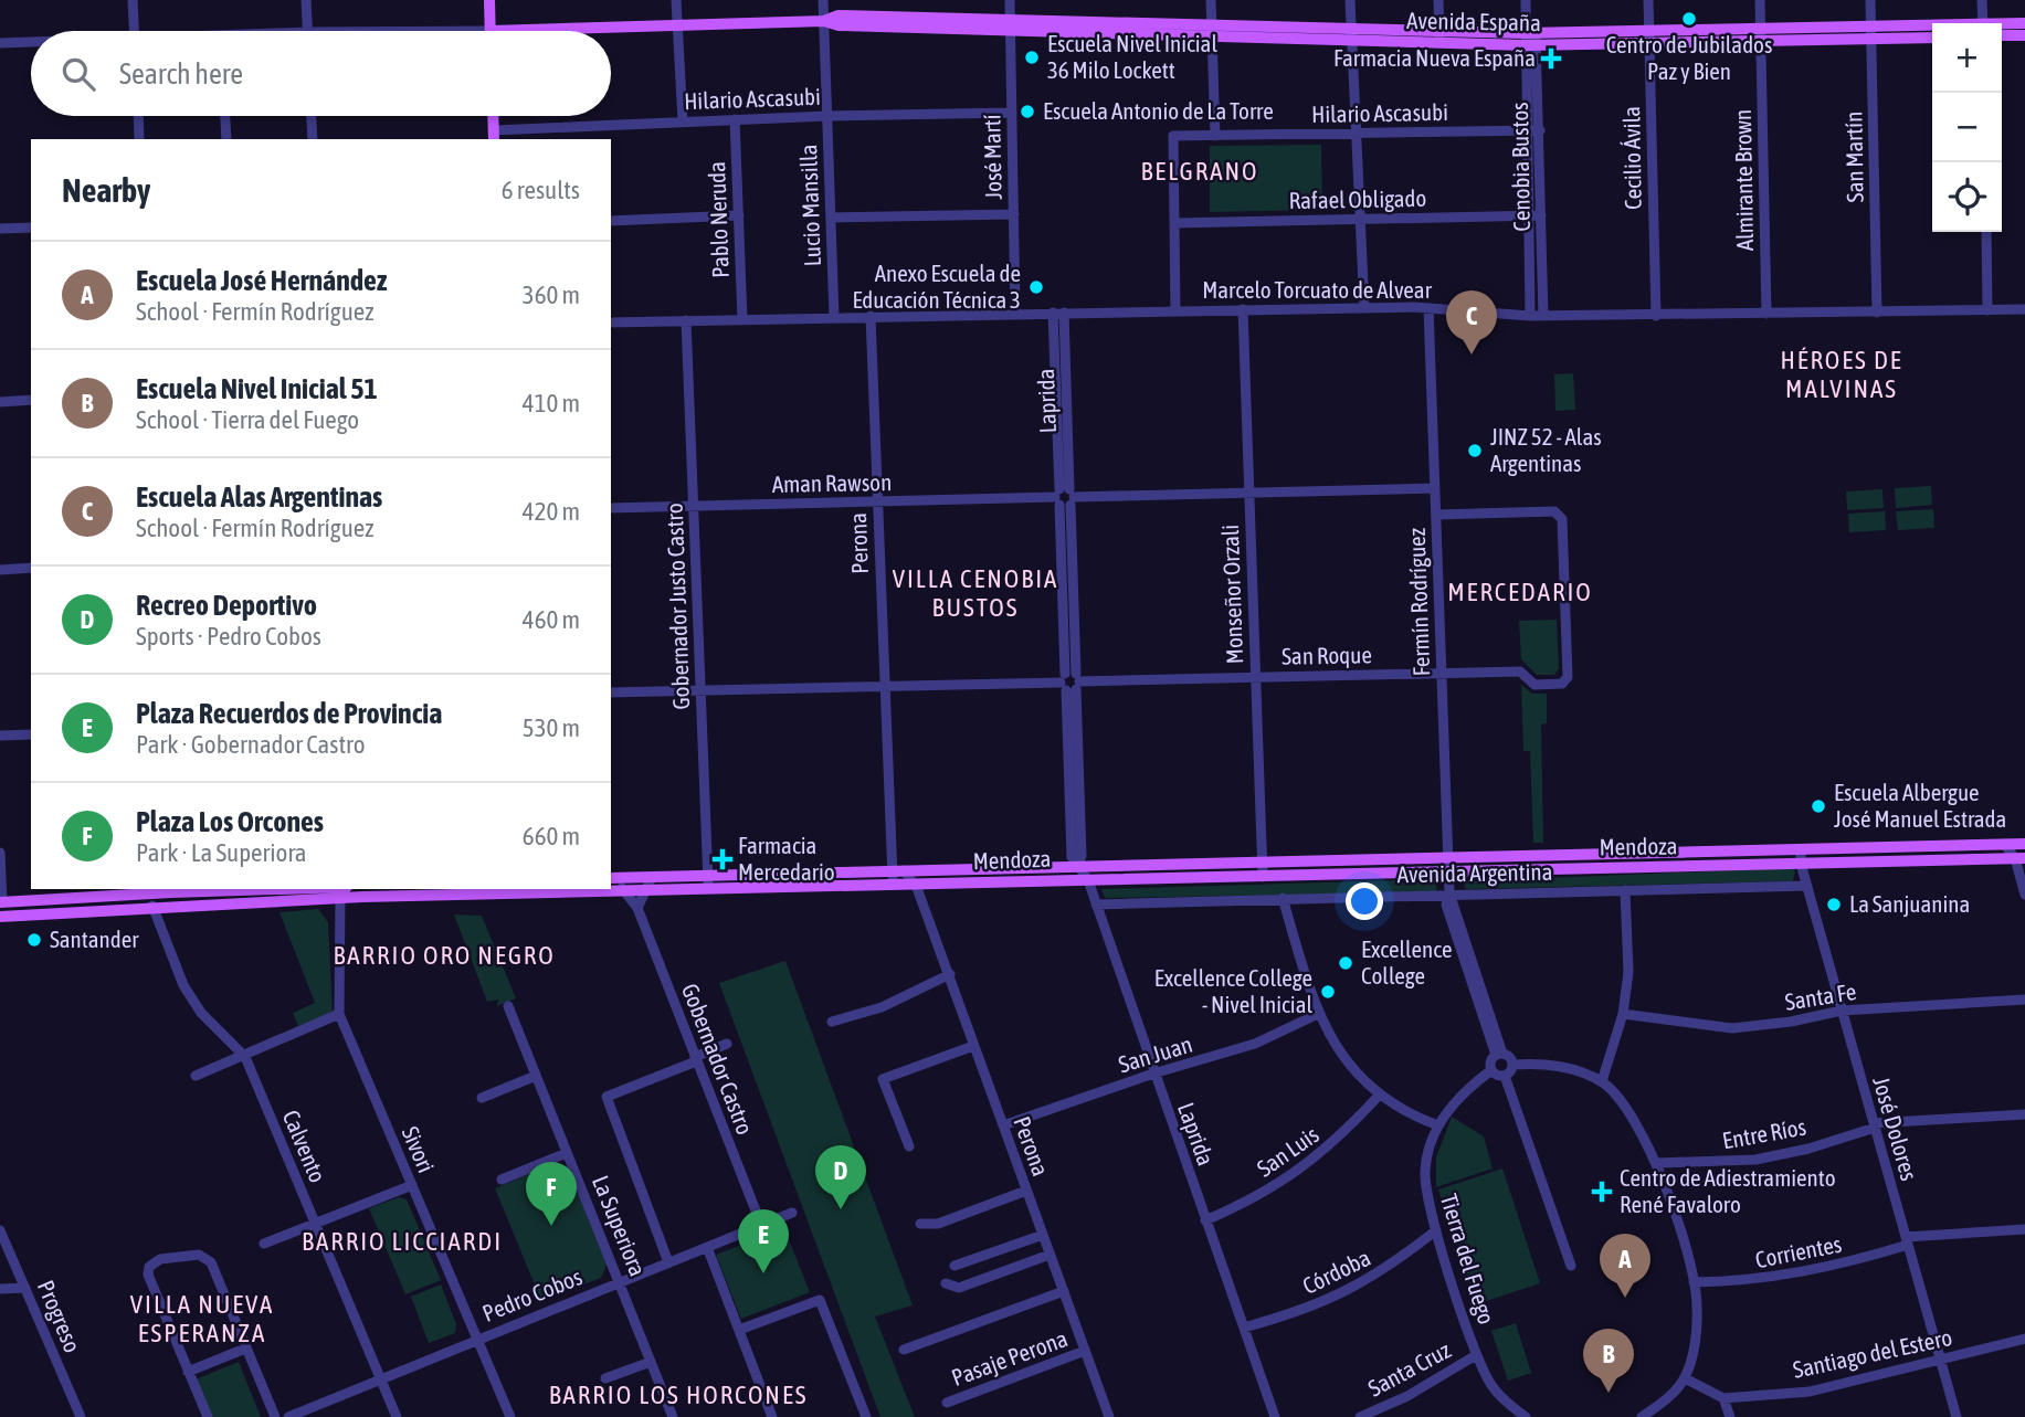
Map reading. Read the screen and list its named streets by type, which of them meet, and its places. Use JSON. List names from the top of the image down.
{
  "streets": {
    "main road": ["Avenida España", "Mendoza"],
    "street": [
      "Hilario Ascasubi",
      "José Martí",
      "San Martín",
      "Cecilio Ávila",
      "Cenobia Bustos",
      "Almirante Brown",
      "Rafael Obligado",
      "Lucio Mansilla",
      "Pablo Neruda",
      "Marcelo Torcuato de Alvear",
      "Laprida",
      "Aman Rawson",
      "Perona",
      "Monseñor Orzali",
      "Fermín Rodríguez",
      "Gobernador Justo Castro",
      "San Roque",
      "Avenida Argentina",
      "Santa Fe",
      "San Juan",
      "Gobernador Castro",
      "José Dolores",
      "Entre Ríos",
      "Calvento",
      "Sivori",
      "San Luis",
      "La Superiora",
      "Corrientes",
      "Tierra del Fuego",
      "Córdoba",
      "Pedro Cobos",
      "Progreso",
      "Santiago del Estero",
      "Pasaje Perona",
      "Santa Cruz"
    ]
  },
  "crossings": [
    ["Avenida España", "José Martí"],
    ["Avenida España", "San Martín"],
    ["Avenida España", "Cecilio Ávila"],
    ["Avenida España", "Cenobia Bustos"],
    ["Avenida España", "Almirante Brown"],
    ["Avenida España", "Lucio Mansilla"],
    ["Hilario Ascasubi", "José Martí"],
    ["Hilario Ascasubi", "Cenobia Bustos"],
    ["Hilario Ascasubi", "Rafael Obligado"],
    ["Hilario Ascasubi", "Lucio Mansilla"],
    ["Hilario Ascasubi", "Pablo Neruda"],
    ["José Martí", "Marcelo Torcuato de Alvear"],
    ["San Martín", "Marcelo Torcuato de Alvear"],
    ["Cecilio Ávila", "Marcelo Torcuato de Alvear"],
    ["Cenobia Bustos", "Rafael Obligado"],
    ["Cenobia Bustos", "Marcelo Torcuato de Alvear"],
    ["Almirante Brown", "Marcelo Torcuato de Alvear"],
    ["Lucio Mansilla", "Marcelo Torcuato de Alvear"],
    ["Pablo Neruda", "Marcelo Torcuato de Alvear"],
    ["Marcelo Torcuato de Alvear", "Laprida"],
    ["Marcelo Torcuato de Alvear", "Perona"],
    ["Marcelo Torcuato de Alvear", "Monseñor Orzali"],
    ["Marcelo Torcuato de Alvear", "Fermín Rodríguez"],
    ["Marcelo Torcuato de Alvear", "Gobernador Justo Castro"],
    ["Laprida", "Aman Rawson"],
    ["Laprida", "San Roque"],
    ["Laprida", "Mendoza"],
    ["Laprida", "Avenida Argentina"],
    ["Laprida", "San Juan"],
    ["Laprida", "San Luis"],
    ["Laprida", "Córdoba"],
    ["Aman Rawson", "Perona"],
    ["Aman Rawson", "Monseñor Orzali"],
    ["Aman Rawson", "Fermín Rodríguez"],
    ["Aman Rawson", "Gobernador Justo Castro"],
    ["Perona", "San Roque"],
    ["Perona", "Mendoza"],
    ["Perona", "San Juan"],
    ["Perona", "Pasaje Perona"],
    ["Monseñor Orzali", "San Roque"],
    ["Monseñor Orzali", "Mendoza"],
    ["Fermín Rodríguez", "San Roque"],
    ["Fermín Rodríguez", "Mendoza"],
    ["Fermín Rodríguez", "Avenida Argentina"],
    ["Fermín Rodríguez", "Tierra del Fuego"],
    ["Gobernador Justo Castro", "San Roque"],
    ["Gobernador Justo Castro", "Mendoza"],
    ["Mendoza", "Gobernador Castro"],
    ["Mendoza", "José Dolores"],
    ["Mendoza", "Calvento"],
    ["Mendoza", "Sivori"],
    ["Avenida Argentina", "José Dolores"],
    ["Santa Fe", "José Dolores"],
    ["Gobernador Castro", "Pedro Cobos"],
    ["José Dolores", "Entre Ríos"],
    ["José Dolores", "Corrientes"],
    ["José Dolores", "Santiago del Estero"],
    ["Calvento", "Pedro Cobos"],
    ["Sivori", "Pedro Cobos"],
    ["La Superiora", "Pedro Cobos"],
    ["Tierra del Fuego", "Córdoba"],
    ["Tierra del Fuego", "Santa Cruz"]
  ],
  "districts": [
    "BELGRANO",
    "HÉROES DE MALVINAS",
    "VILLA CENOBIA BUSTOS",
    "MERCEDARIO",
    "BARRIO ORO NEGRO",
    "BARRIO LICCIARDI",
    "VILLA NUEVA ESPERANZA",
    "BARRIO LOS HORCONES"
  ],
  "places": {
    "other": [
      "Centro de Jubilados Paz y Bien",
      "Escuela Nivel Inicial 36 Milo Lockett",
      "Escuela Antonio de La Torre",
      "Anexo Escuela de Educación Técnica 3",
      "JINZ 52 - Alas Argentinas",
      "Escuela Albergue José Manuel Estrada",
      "La Sanjuanina",
      "Santander",
      "Excellence College",
      "Excellence College - Nivel Inicial"
    ],
    "health": ["Farmacia Nueva España", "Farmacia Mercedario", "Centro de Adiestramiento René Favaloro"]
  },
  "page": {
    "map_buttons": ["+", "−"],
    "search": "Search here",
    "heading": ["Nearby", "6 results"],
    "list": [
      {
        "mark": "A",
        "name": "Escuela José Hernández",
        "note": "School · Fermín Rodríguez",
        "value": "360 m"
      },
      {
        "mark": "B",
        "name": "Escuela Nivel Inicial 51",
        "note": "School · Tierra del Fuego",
        "value": "410 m"
      },
      {
        "mark": "C",
        "name": "Escuela Alas Argentinas",
        "note": "School · Fermín Rodríguez",
        "value": "420 m"
      },
      {
        "mark": "D",
        "name": "Recreo Deportivo",
        "note": "Sports · Pedro Cobos",
        "value": "460 m"
      },
      {
        "mark": "E",
        "name": "Plaza Recuerdos de Provincia",
        "note": "Park · Gobernador Castro",
        "value": "530 m"
      },
      {
        "mark": "F",
        "name": "Plaza Los Orcones",
        "note": "Park · La Superiora",
        "value": "660 m"
      }
    ],
    "pins": [
      "C",
      "D",
      "F",
      "E",
      "A",
      "B"
    ]
  }
}
